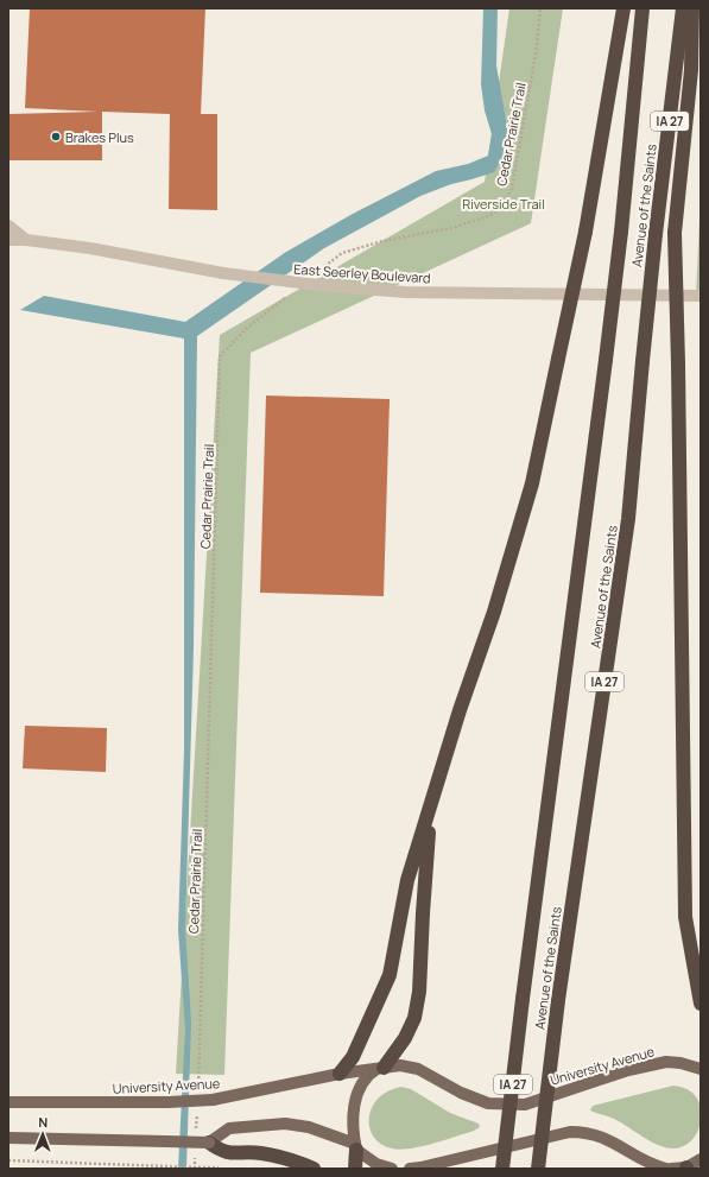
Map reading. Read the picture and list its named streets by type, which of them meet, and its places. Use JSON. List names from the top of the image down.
{
  "streets": {
    "highway": ["IA 27", "Avenue of the Saints"],
    "main road": ["University Avenue"],
    "street": ["East Seerley Boulevard"],
    "path": ["Cedar Prairie Trail"]
  },
  "parks": ["Riverside Trail"],
  "places": ["Brakes Plus"],
  "north": "top"
}
